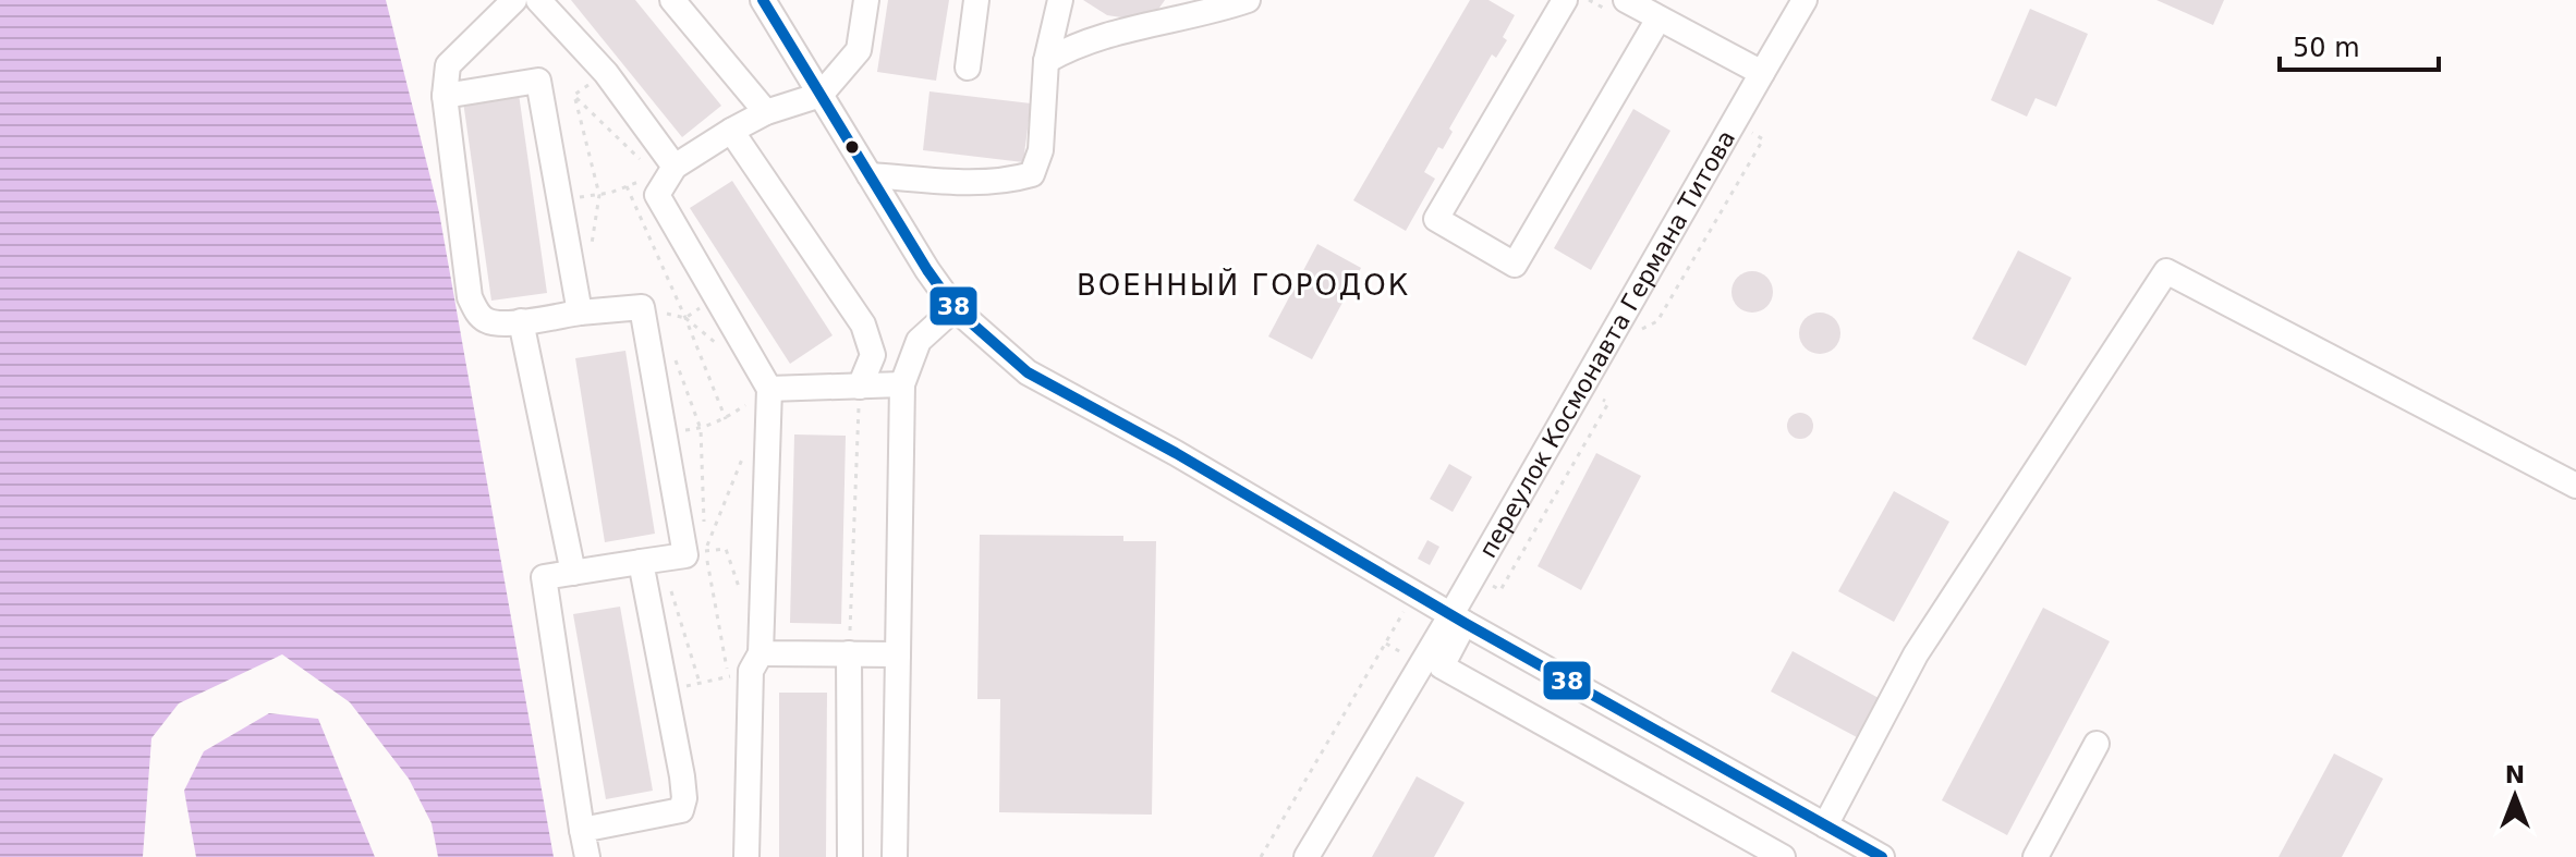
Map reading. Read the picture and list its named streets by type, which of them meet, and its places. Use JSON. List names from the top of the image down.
{
  "streets": {
    "street": ["переулок Космонавта Германа Титова"]
  },
  "districts": ["ВОЕННЫЙ ГОРОДОК"],
  "lines": ["transit line 38"],
  "scale_bar": "50 m",
  "north": "top"
}
